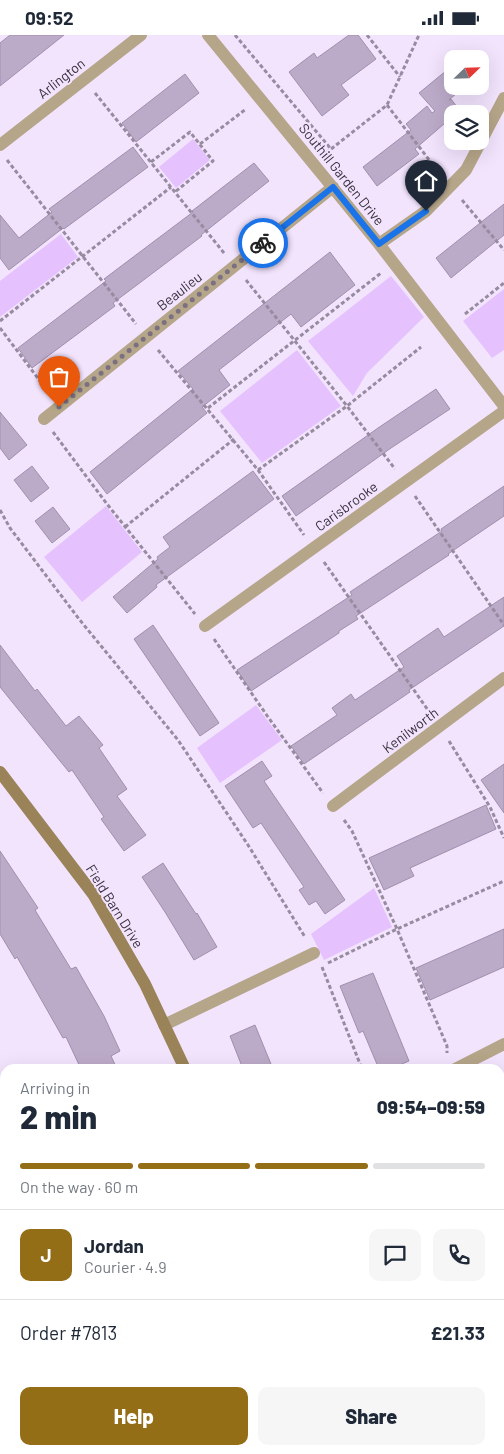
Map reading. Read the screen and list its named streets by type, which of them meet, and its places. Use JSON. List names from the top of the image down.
{
  "streets": {
    "street": [
      "Arlington",
      "Southill Garden Drive",
      "Beaulieu",
      "Carisbrooke",
      "Kenilworth",
      "Field Barn Drive"
    ]
  },
  "crossings": [
    ["Southill Garden Drive", "Beaulieu"]
  ],
  "north": "top right",
  "page": {
    "status": "09:52",
    "heading": ["2 min", "Arriving in", "09:54–09:59"],
    "panel": [
      "Jordan",
      "Courier · 4.9",
      "Order #7813",
      "£21.33"
    ],
    "bar": "On the way · 60 m",
    "round": "J",
    "buttons": ["Help", "Share"]
  }
}
